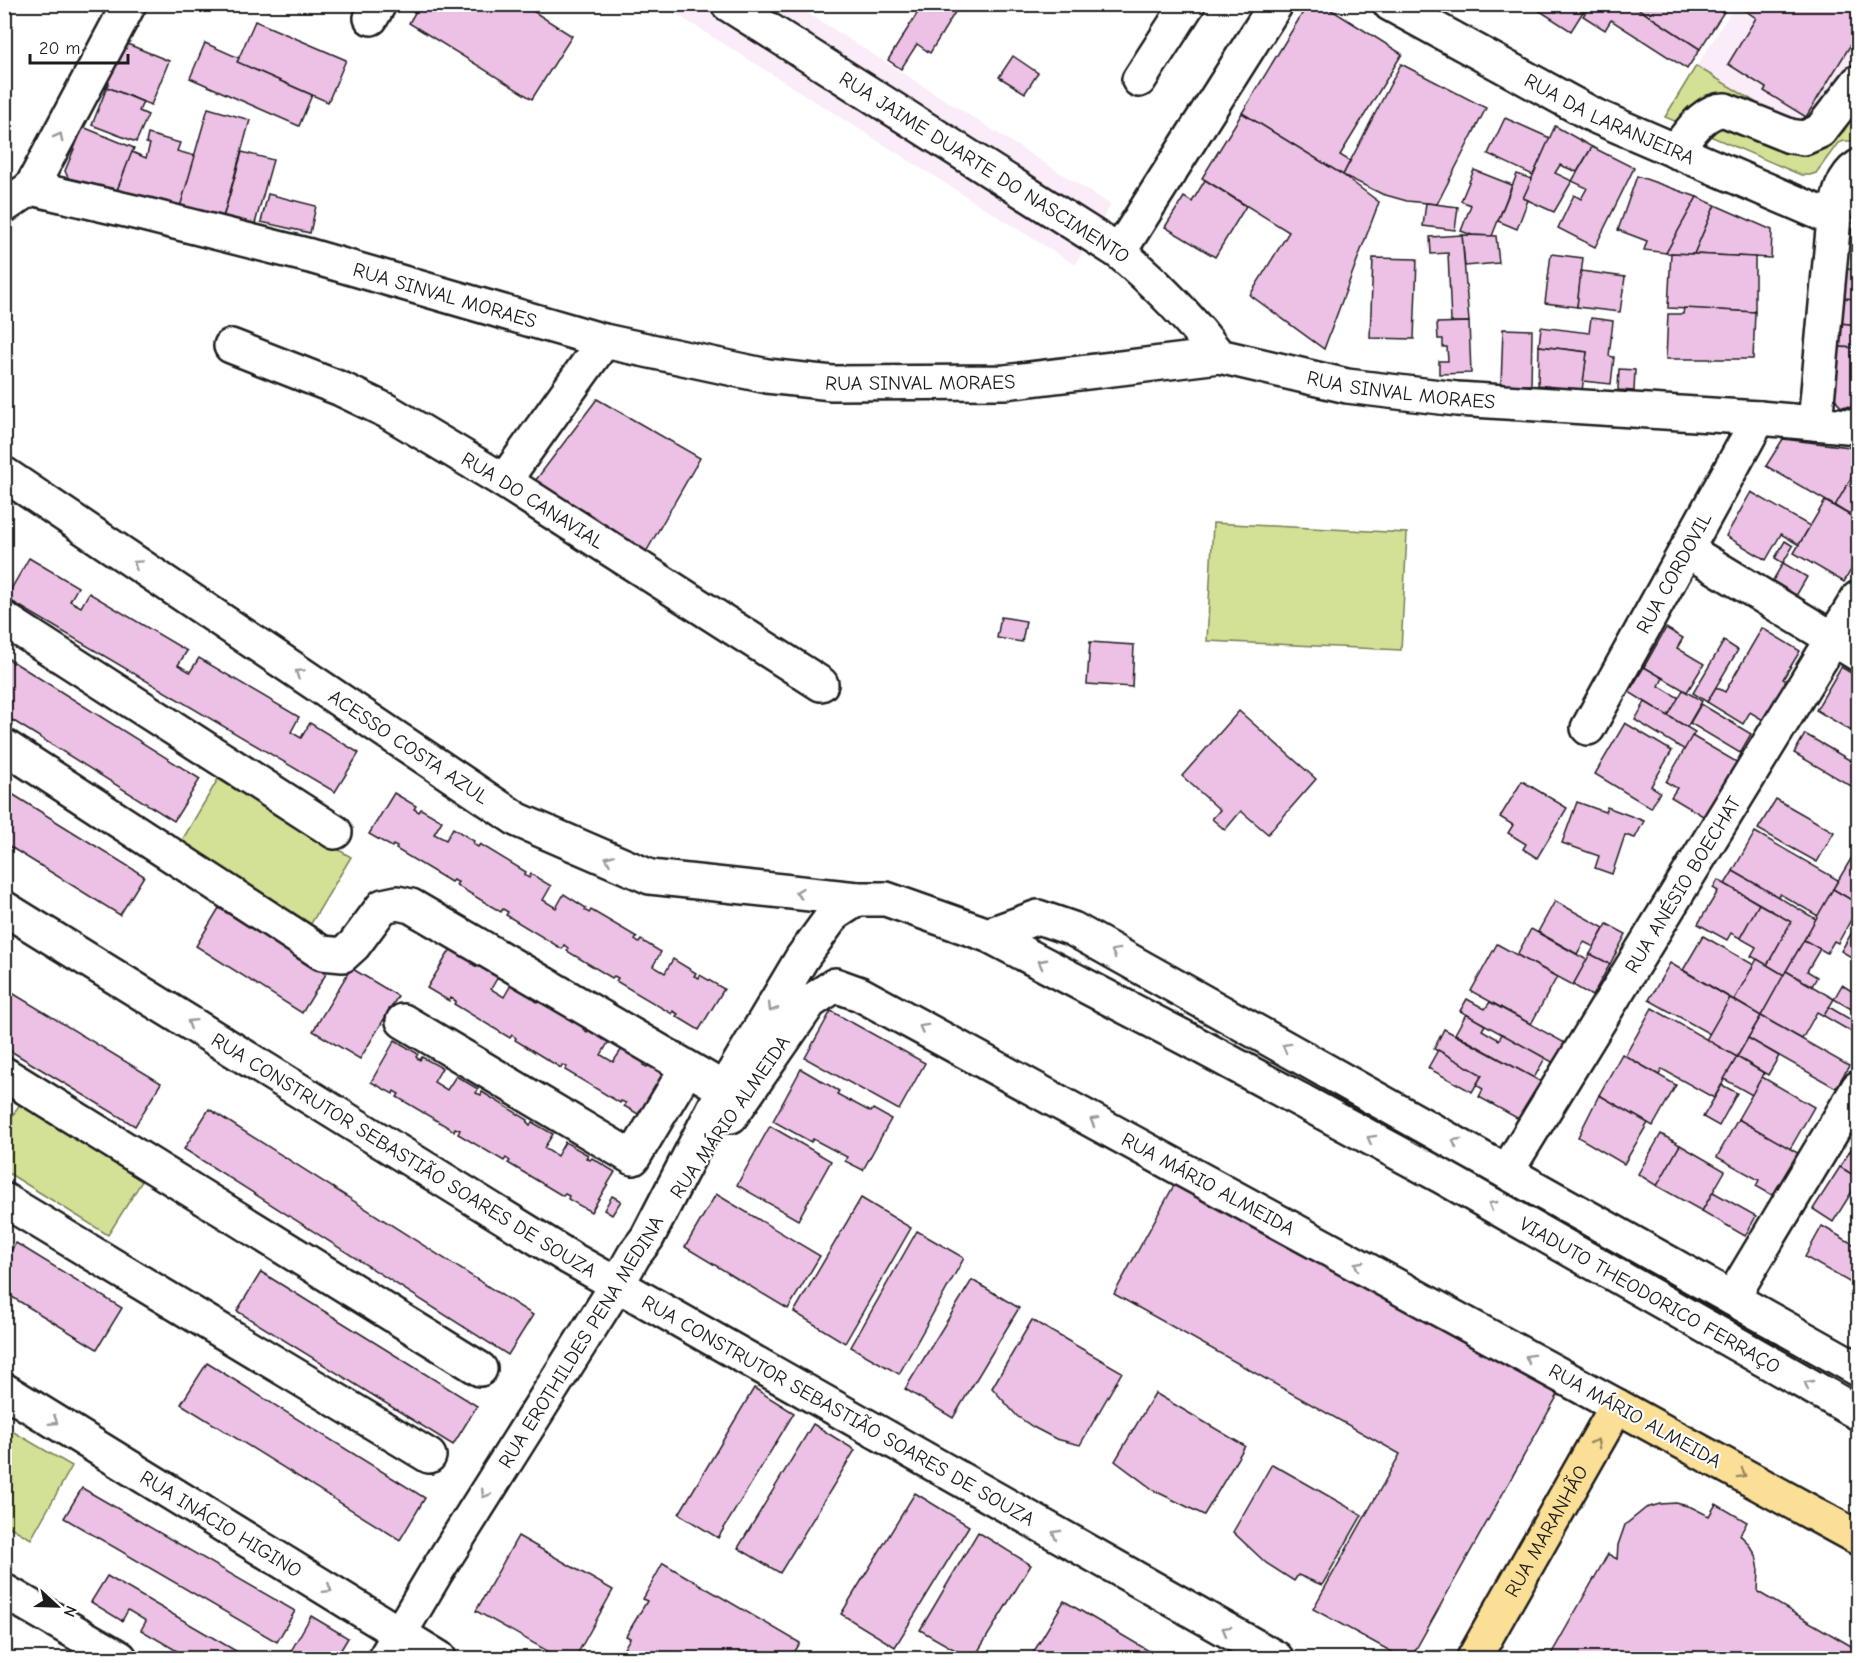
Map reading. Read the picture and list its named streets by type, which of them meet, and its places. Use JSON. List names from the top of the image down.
{
  "streets": {
    "main road": ["RUA MÁRIO ALMEIDA", "RUA MARANHÃO"],
    "street": [
      "RUA DA LARANJEIRA",
      "RUA JAIME DUARTE DO NASCIMENTO",
      "RUA SINVAL MORAES",
      "RUA DO CANAVIAL",
      "RUA CORDOVIL",
      "ACESSO COSTA AZUL",
      "RUA ANÉSIO BOECHAT",
      "RUA CONSTRUTOR SEBASTIÃO SOARES DE SOUZA",
      "VIADUTO THEODORICO FERRAÇO",
      "RUA EROTHILDES PENA MEDINA",
      "RUA INÁCIO HIGINO"
    ]
  },
  "crossings": [
    ["RUA JAIME DUARTE DO NASCIMENTO", "RUA SINVAL MORAES"],
    ["RUA SINVAL MORAES", "RUA CORDOVIL"],
    ["ACESSO COSTA AZUL", "RUA EROTHILDES PENA MEDINA"],
    ["RUA MÁRIO ALMEIDA", "RUA EROTHILDES PENA MEDINA"],
    ["RUA MÁRIO ALMEIDA", "RUA MARANHÃO"],
    ["RUA CONSTRUTOR SEBASTIÃO SOARES DE SOUZA", "RUA EROTHILDES PENA MEDINA"],
    ["RUA EROTHILDES PENA MEDINA", "RUA INÁCIO HIGINO"]
  ],
  "one_way": ["RUA EROTHILDES PENA MEDINA", "RUA MARANHÃO"],
  "scale_bar": "20 m",
  "north": "right"
}
